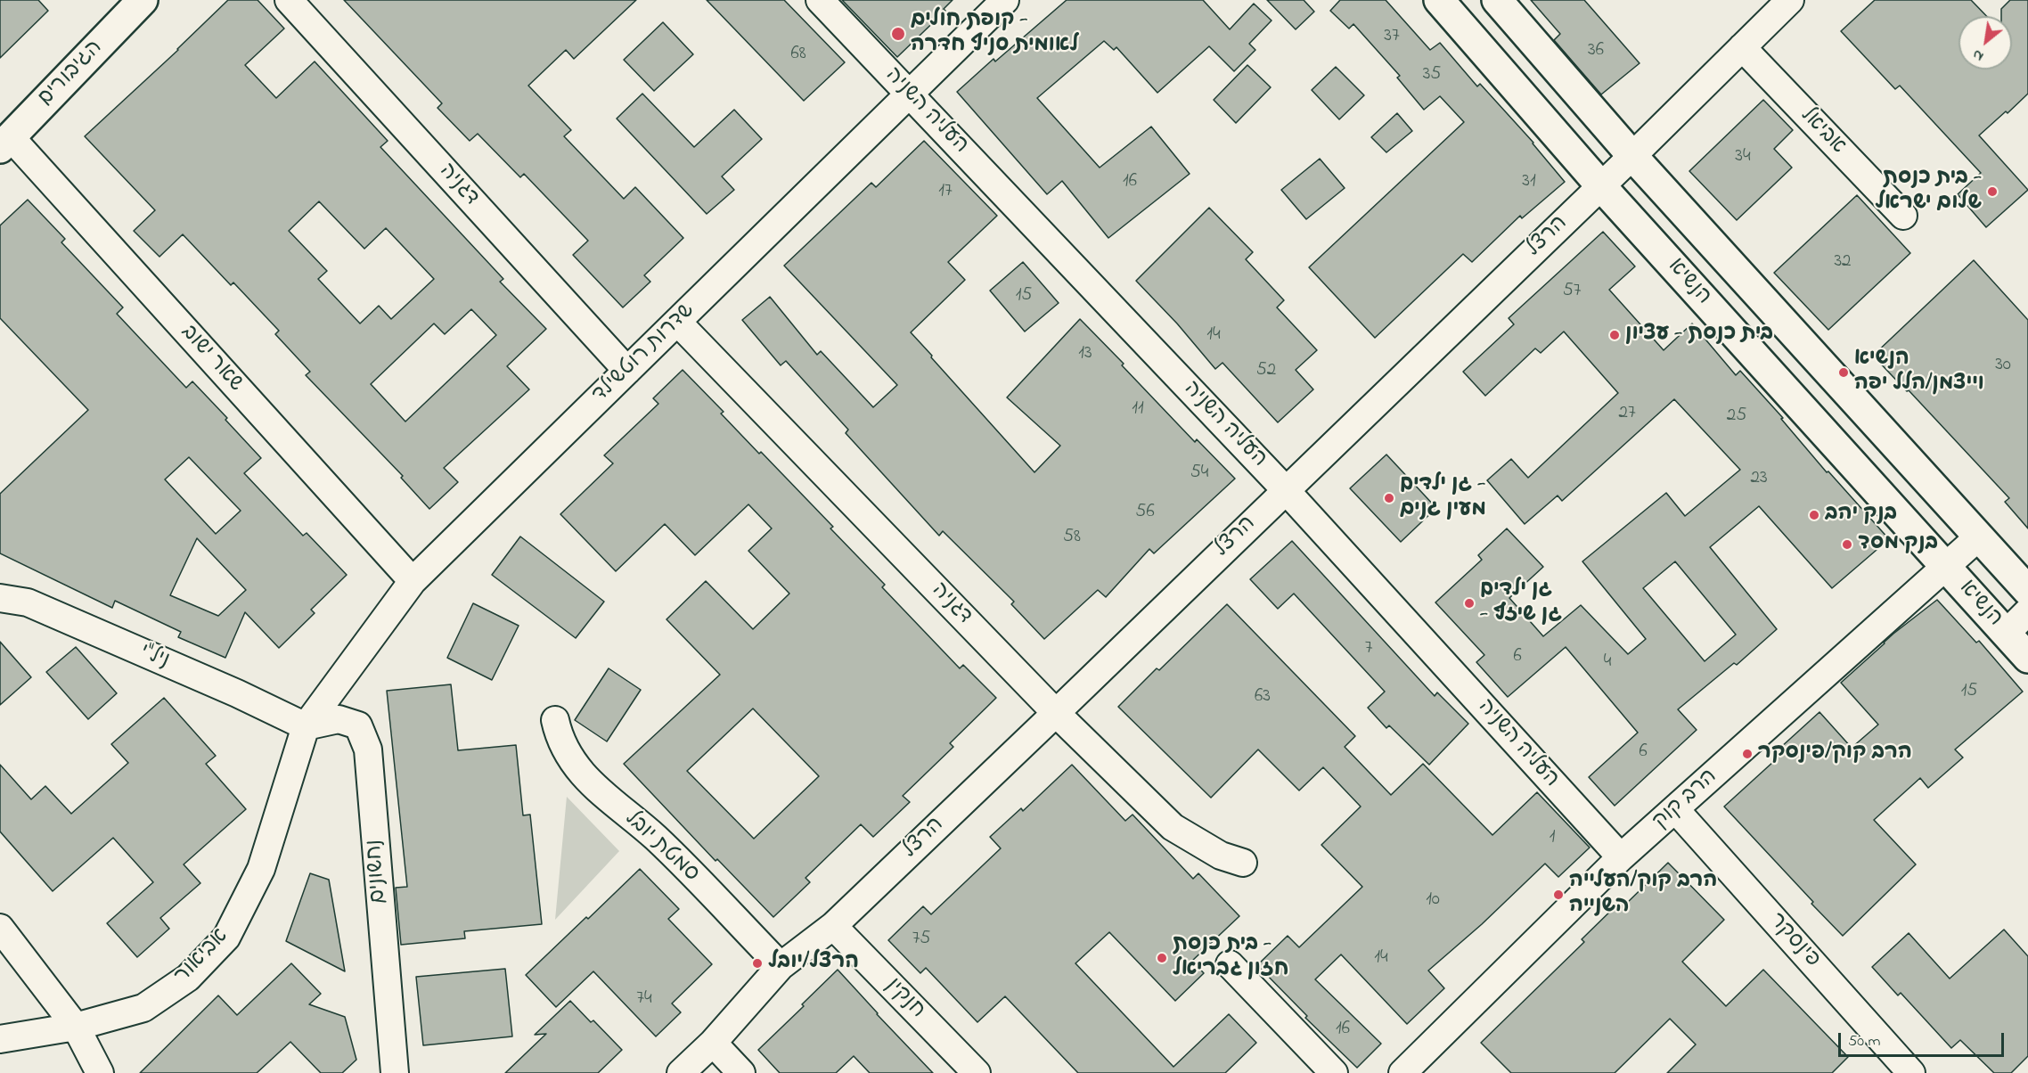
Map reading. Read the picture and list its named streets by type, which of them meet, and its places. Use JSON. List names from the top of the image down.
{
  "streets": {
    "main road": ["הגיבורים", "הנשיא"],
    "street": [
      "העליה השניה",
      "אביאל",
      "דגניה",
      "הרצל",
      "שדרות רוטשילד",
      "שאר ישוב",
      "ניל\"י",
      "הרב קוק",
      "סמטת יובל",
      "נחשונים",
      "פינסקר",
      "אביאור",
      "חנקין"
    ]
  },
  "crossings": [
    ["הגיבורים", "שאר ישוב"],
    ["העליה השניה", "הרצל"],
    ["העליה השניה", "שדרות רוטשילד"],
    ["העליה השניה", "הרב קוק"],
    ["אביאל", "הרצל"],
    ["דגניה", "הרצל"],
    ["דגניה", "שדרות רוטשילד"],
    ["הרצל", "הנשיא"],
    ["הרצל", "סמטת יובל"],
    ["הרצל", "חנקין"],
    ["הנשיא", "הרב קוק"],
    ["שדרות רוטשילד", "שאר ישוב"],
    ["שדרות רוטשילד", "ניל\"י"],
    ["שדרות רוטשילד", "נחשונים"],
    ["שדרות רוטשילד", "אביאור"],
    ["ניל\"י", "נחשונים"],
    ["ניל\"י", "אביאור"],
    ["הרב קוק", "פינסקר"],
    ["נחשונים", "אביאור"]
  ],
  "places": [
    "קופת חולים - לאומית סניף חדרה",
    "בית כנסת - שלום ישראל",
    "בית כנסת - עציון",
    "הנשיא וייצמן/הלל יפה",
    "גן ילדים - מעין גנים",
    "בנק יהב",
    "בנק מסד",
    "גן ילדים - גן שיזף",
    "הרב קוק/פינסקר",
    "הרב קוק/העלייה השנייה",
    "בית כנסת - חזון גבריאל",
    "הרצל/יובל"
  ],
  "house_numbers": [
    "37",
    "36",
    "68",
    "35",
    "34",
    "16",
    "31",
    "17",
    "32",
    "57",
    "15",
    "14",
    "13",
    "30",
    "52",
    "11",
    "27",
    "25",
    "54",
    "23",
    "56",
    "58",
    "7",
    "6",
    "4",
    "15",
    "63",
    "6",
    "1",
    "10",
    "75",
    "14",
    "74",
    "16"
  ],
  "scale_bar": "50 m",
  "north": "bottom left"
}
